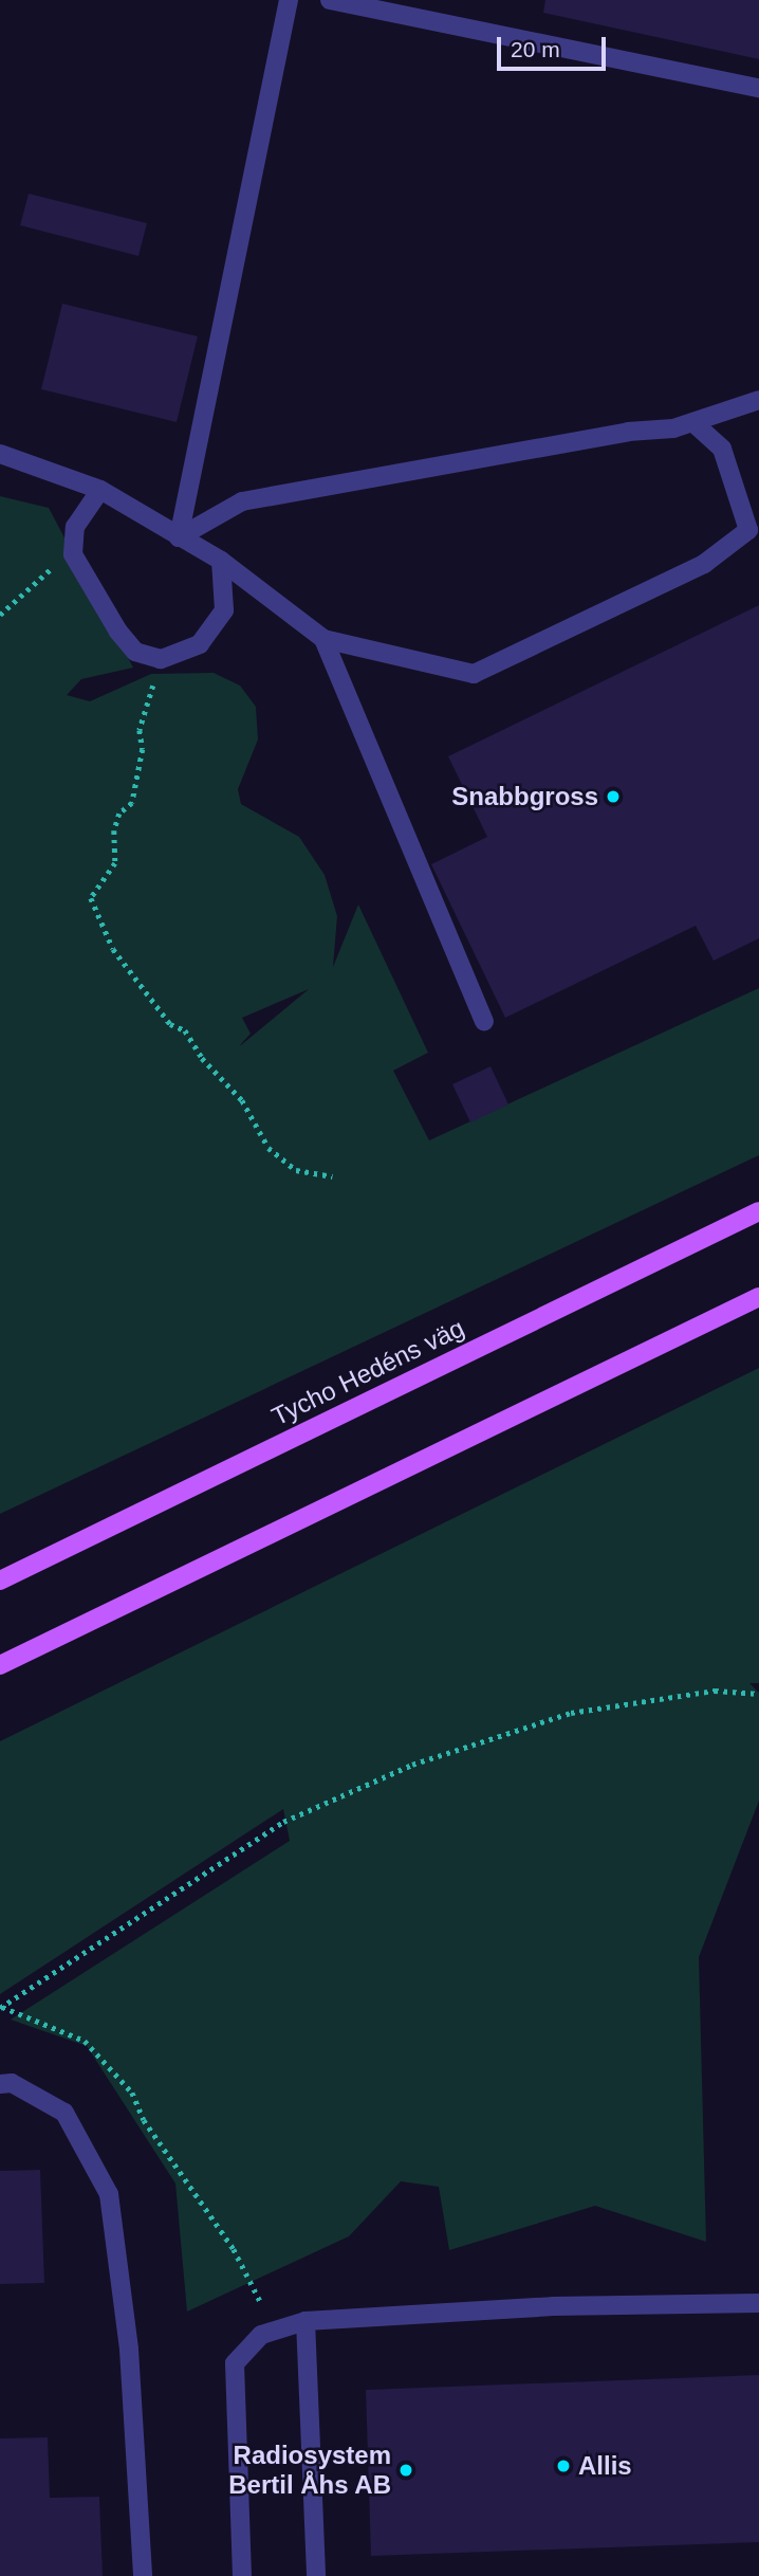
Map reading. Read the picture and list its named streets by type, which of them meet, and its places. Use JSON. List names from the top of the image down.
{
  "streets": {
    "main road": ["Tycho Hedéns väg"]
  },
  "places": ["Snabbgross", "Allis", "Radiosystem Bertil Åhs AB"],
  "scale_bar": "20 m"
}
